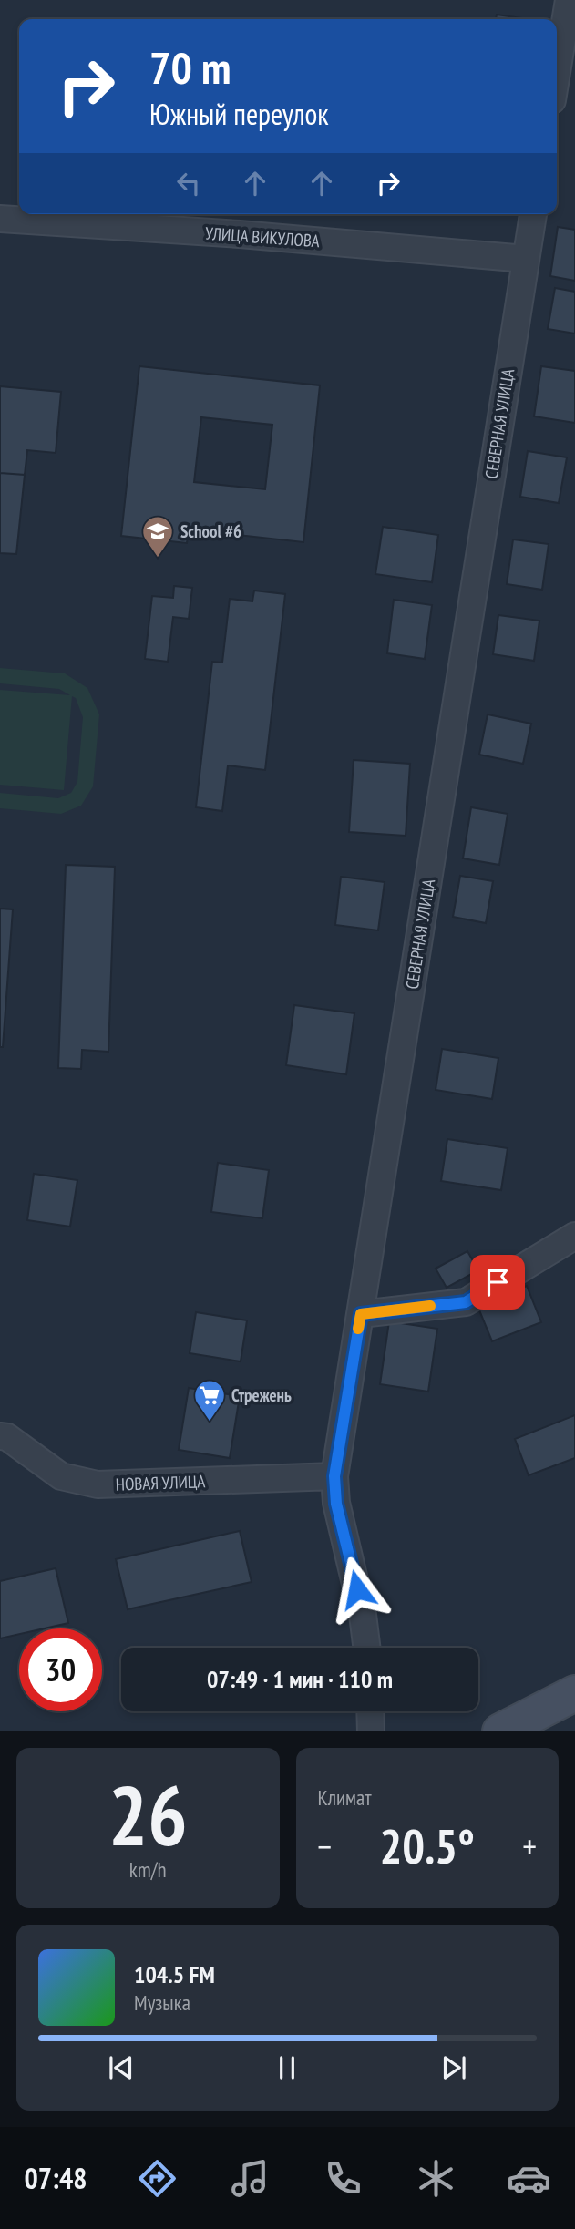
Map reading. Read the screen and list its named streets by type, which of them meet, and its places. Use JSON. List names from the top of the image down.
{
  "streets": {
    "street": ["УЛИЦА ВИКУЛОВА", "СЕВЕРНАЯ УЛИЦА", "НОВАЯ УЛИЦА"]
  },
  "crossings": [
    ["УЛИЦА ВИКУЛОВА", "СЕВЕРНАЯ УЛИЦА"],
    ["СЕВЕРНАЯ УЛИЦА", "НОВАЯ УЛИЦА"]
  ],
  "places": {
    "school or university": ["School #6"],
    "supermarket": ["Стрежень"]
  },
  "page": {
    "turn": ["70 m", "Южный переулок"],
    "limit": "30",
    "trip": "07:49 · 1 мин · 110 m",
    "tile": [
      ["26", "km/h"],
      "Климат"
    ],
    "heat": ["−", "20.5°", "+"],
    "song": ["104.5 FM", "Музыка"],
    "tabs": "07:48"
  }
}
